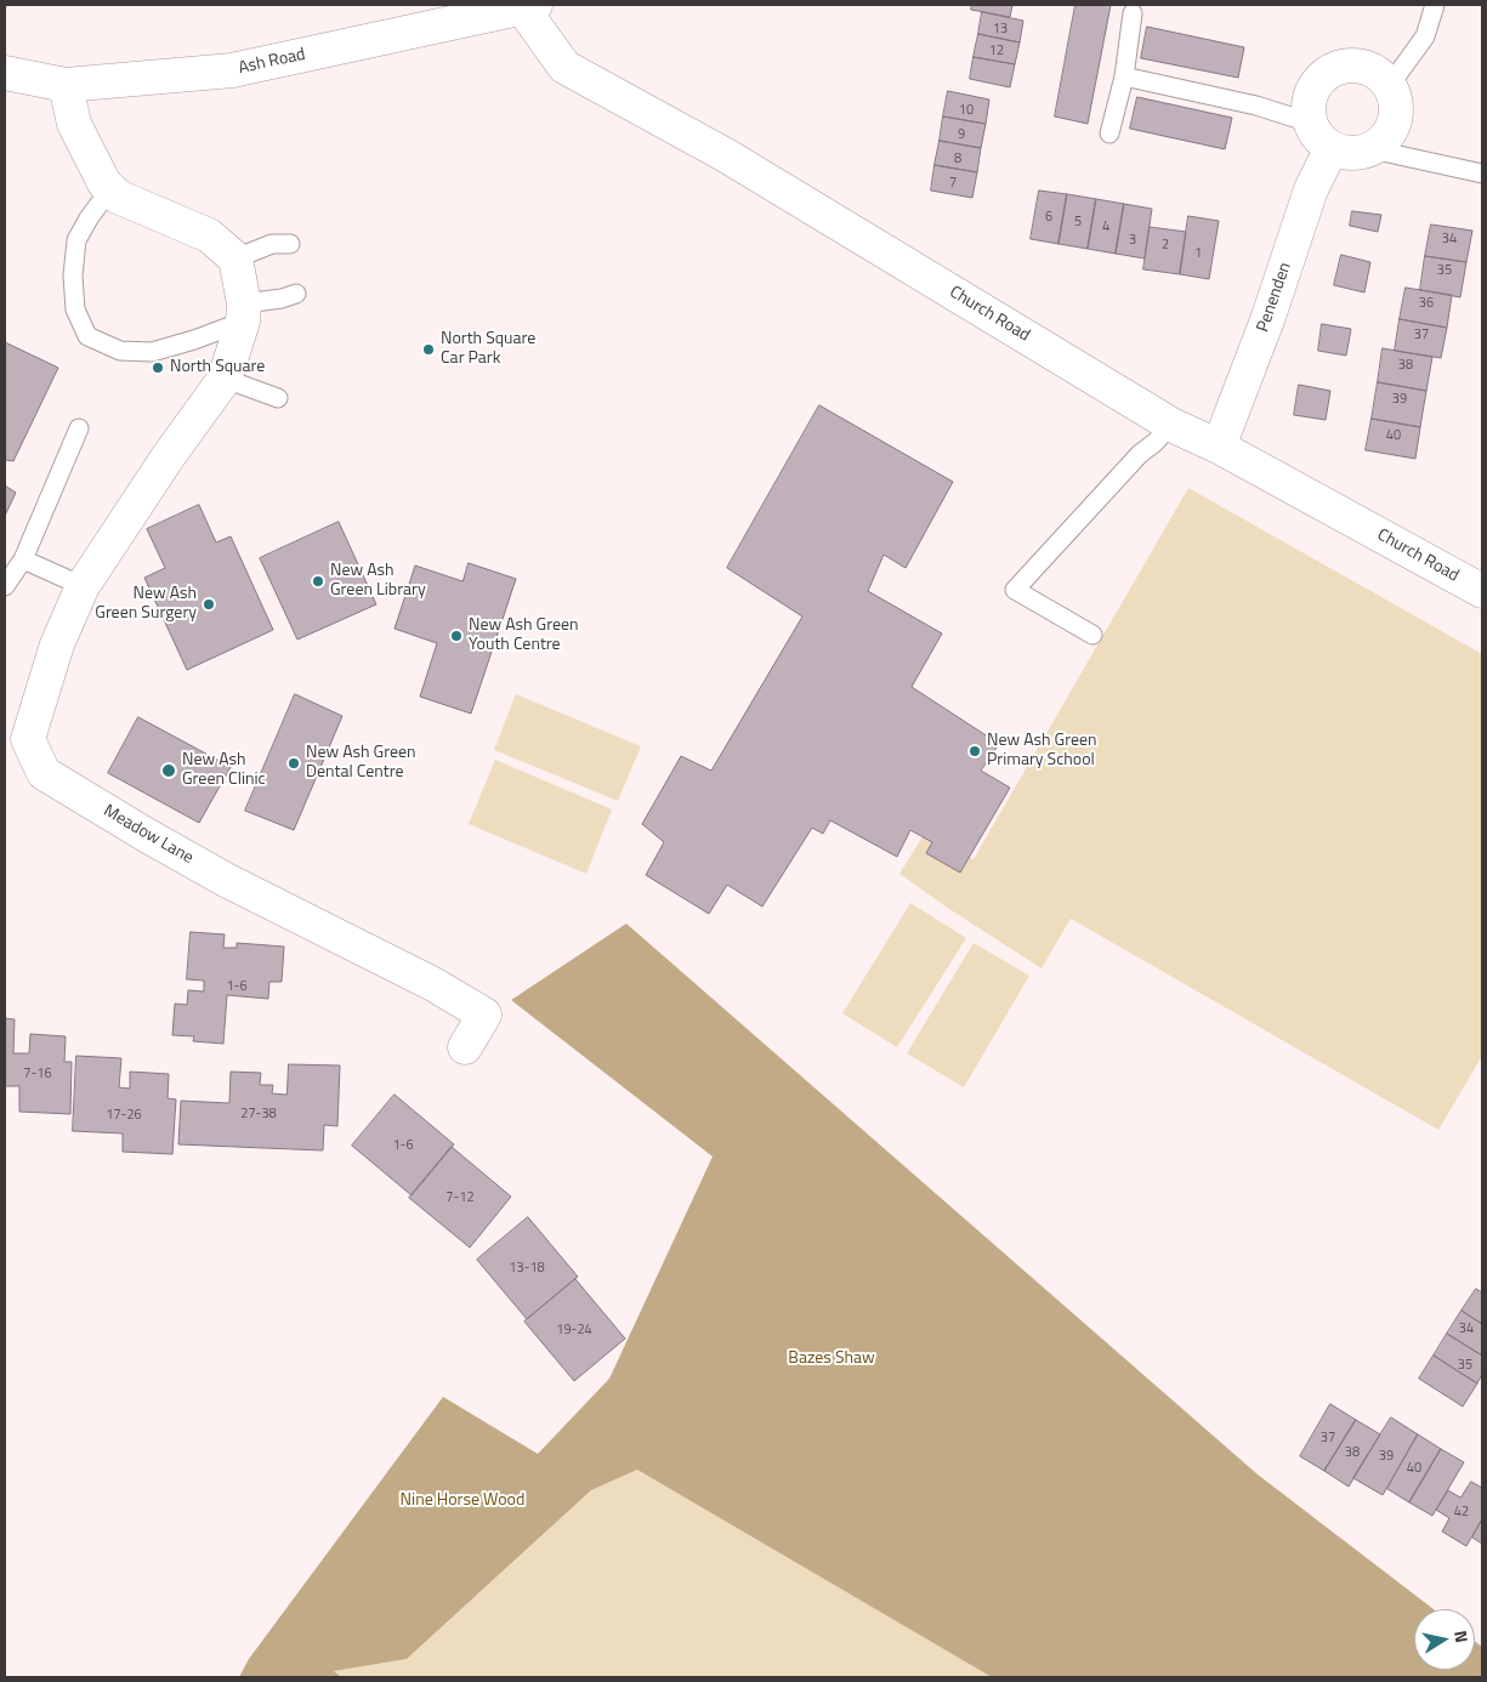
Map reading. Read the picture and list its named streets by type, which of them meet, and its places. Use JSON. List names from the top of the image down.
{
  "streets": {
    "street": [
      "Ash Road",
      "Penenden",
      "Church Road",
      "Meadow Lane"
    ]
  },
  "crossings": [
    ["Ash Road", "Church Road"],
    ["Penenden", "Church Road"]
  ],
  "parks": ["Bazes Shaw", "Nine Horse Wood"],
  "places": [
    "North Square Car Park",
    "North Square",
    "New Ash Green Library",
    "New Ash Green Surgery",
    "New Ash Green Youth Centre",
    "New Ash Green Primary School",
    "New Ash Green Dental Centre",
    "New Ash Green Clinic"
  ],
  "house_numbers": [
    "13",
    "12",
    "10",
    "9",
    "8",
    "7",
    "6",
    "5",
    "4",
    "34",
    "3",
    "2",
    "1",
    "35",
    "36",
    "37",
    "38",
    "39",
    "40",
    "1-6",
    "7-16",
    "27-38",
    "17-26",
    "1-6",
    "7-12",
    "13-18",
    "34",
    "19-24",
    "35",
    "37",
    "38",
    "39",
    "40",
    "42"
  ],
  "north": "right"
}
